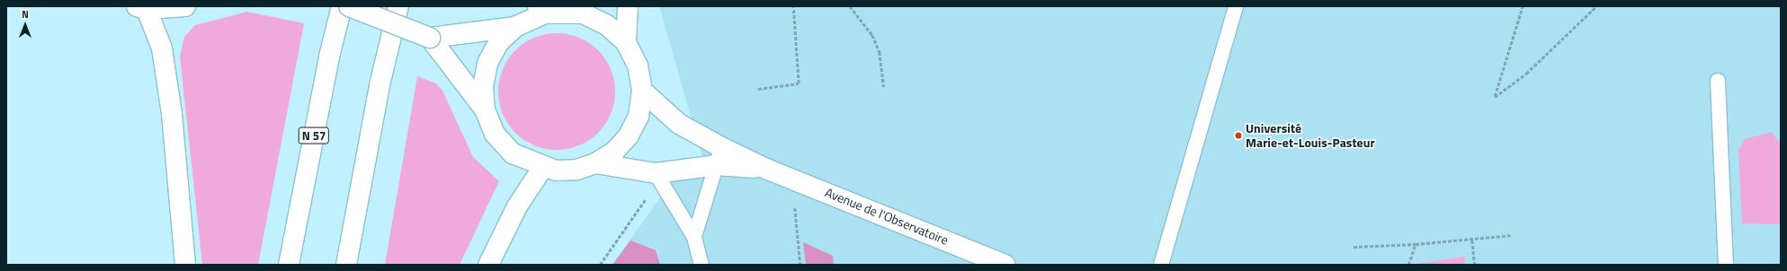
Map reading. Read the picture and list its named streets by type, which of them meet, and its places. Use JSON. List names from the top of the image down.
{
  "streets": {
    "main road": ["N 57", "Avenue de l'Observatoire"]
  },
  "places": ["Université Marie-et-Louis-Pasteur"],
  "north": "top"
}
